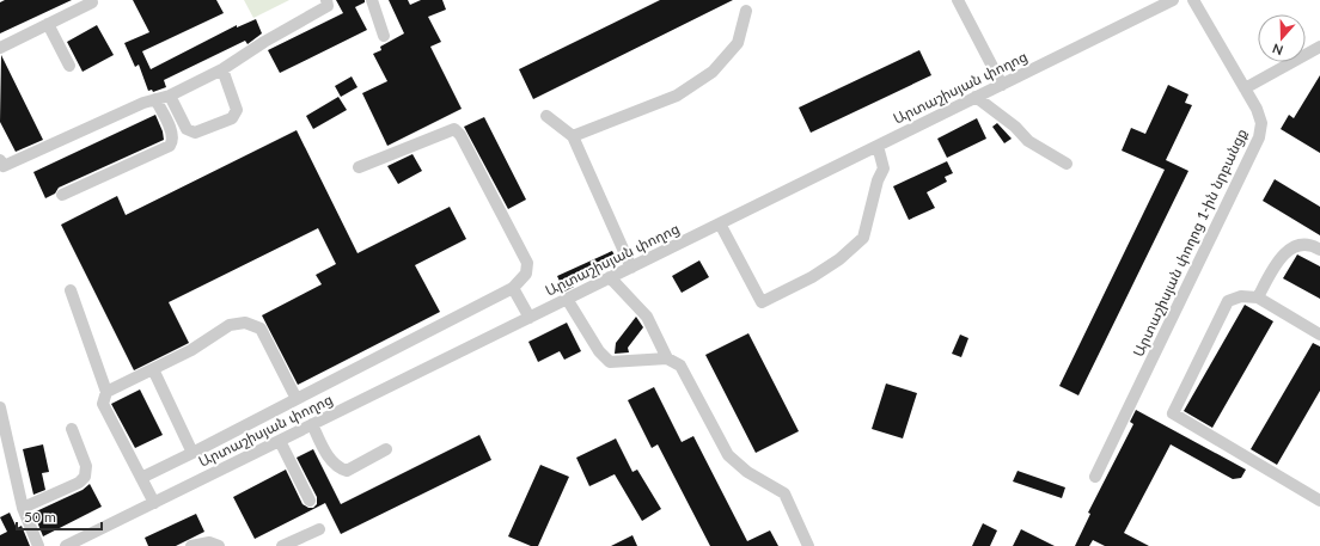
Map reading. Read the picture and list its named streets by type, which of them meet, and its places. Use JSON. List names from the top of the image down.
{
  "streets": {
    "street": ["Արտաշիսյան փողոց", "Արտաշիսյան փողոց 1-ին նրբանցք"]
  },
  "scale_bar": "50 m",
  "north": "bottom"
}
